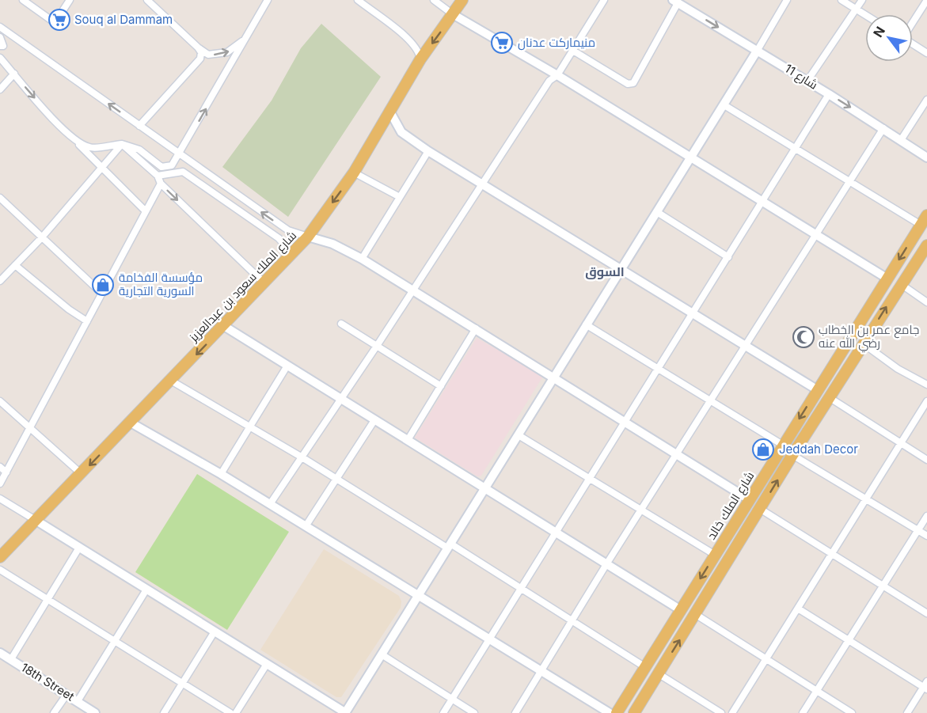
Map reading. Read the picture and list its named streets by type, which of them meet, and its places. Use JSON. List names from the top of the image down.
{
  "streets": {
    "main road": ["شارع الملك سعود بن عبدالعزيز", "شارع الملك خالد"],
    "street": ["شارع 11", "18th Street"]
  },
  "one_way": ["شارع الملك سعود بن عبدالعزيز"],
  "districts": ["السوق"],
  "places": {
    "supermarket": ["Souq al Dammam", "منيماركت عدنان"],
    "shop": ["مؤسسة الفخامة السورية التجارية", "Jeddah Decor"],
    "mosque": ["جامع عمر بن الخطاب رضي الله عنه"]
  },
  "north": "top left"
}
